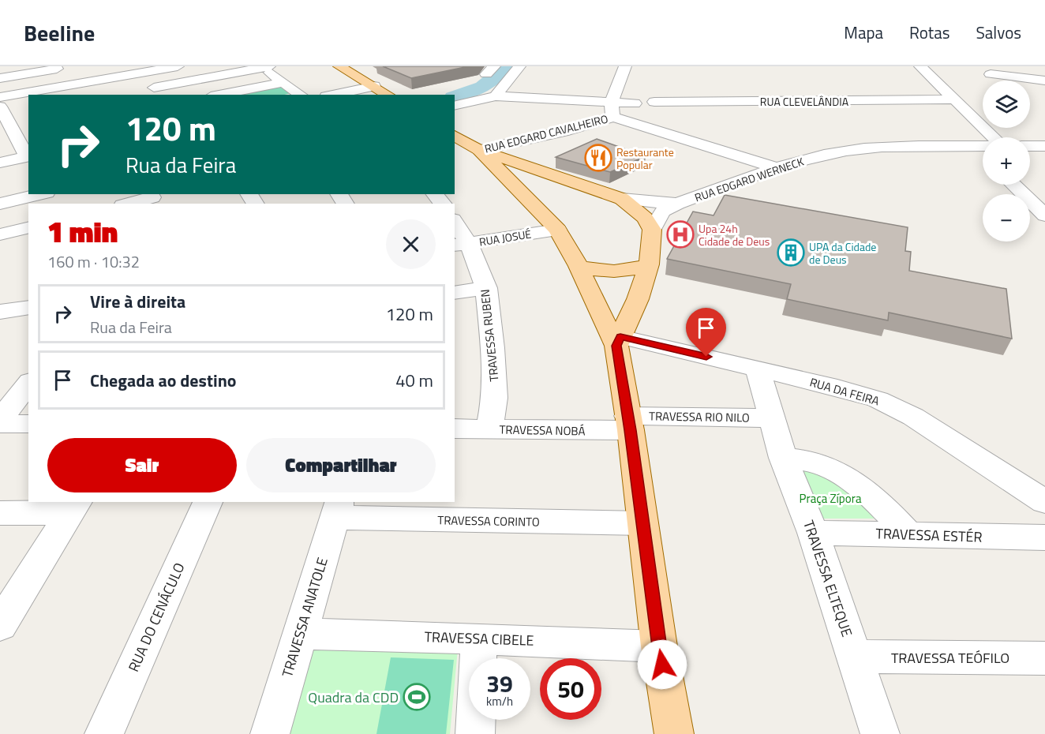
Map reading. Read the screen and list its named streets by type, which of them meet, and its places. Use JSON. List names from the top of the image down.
{
  "streets": {
    "street": [
      "RUA CLEVELÂNDIA",
      "RUA EDGARD CAVALHEIRO",
      "RUA EDGARD WERNECK",
      "RUA JOSUÉ",
      "TRAVESSA RUBEN",
      "RUA DA FEIRA",
      "TRAVESSA RIO NILO",
      "TRAVESSA NOBÁ",
      "TRAVESSA CORINTO",
      "TRAVESSA ESTÉR",
      "TRAVESSA ELTEQUE",
      "RUA DO CENÁCULO",
      "TRAVESSA ANATOLE",
      "TRAVESSA CIBELE",
      "TRAVESSA TEÓFILO"
    ]
  },
  "crossings": [
    ["RUA JOSUÉ", "TRAVESSA RUBEN"],
    ["TRAVESSA RUBEN", "TRAVESSA NOBÁ"],
    ["RUA DA FEIRA", "TRAVESSA ELTEQUE"],
    ["TRAVESSA RIO NILO", "TRAVESSA NOBÁ"],
    ["TRAVESSA RIO NILO", "TRAVESSA ELTEQUE"],
    ["TRAVESSA CORINTO", "TRAVESSA ANATOLE"],
    ["TRAVESSA ESTÉR", "TRAVESSA ELTEQUE"],
    ["TRAVESSA ELTEQUE", "TRAVESSA TEÓFILO"],
    ["TRAVESSA ANATOLE", "TRAVESSA CIBELE"]
  ],
  "parks": ["Praça Zípora"],
  "places": {
    "restaurant": ["Restaurante Popular"],
    "hospital": ["Upa 24h Cidade de Deus"],
    "building": ["UPA da Cidade de Deus"],
    "sports": ["Quadra da CDD"]
  },
  "page": {
    "header": "Beeline",
    "nav": ["Mapa", "Rotas", "Salvos"],
    "map_buttons": ["+", "−"],
    "turn": ["120 m", "Rua da Feira"],
    "heading": ["1 min", "160 m · 10:32"],
    "list": [
      {
        "name": "Vire à direita",
        "note": "Rua da Feira",
        "value": "120 m"
      },
      {
        "name": "Chegada ao destino",
        "value": "40 m"
      }
    ],
    "buttons": ["Sair", "Compartilhar"],
    "speed": "39 km/h",
    "limit": "50"
  }
}
